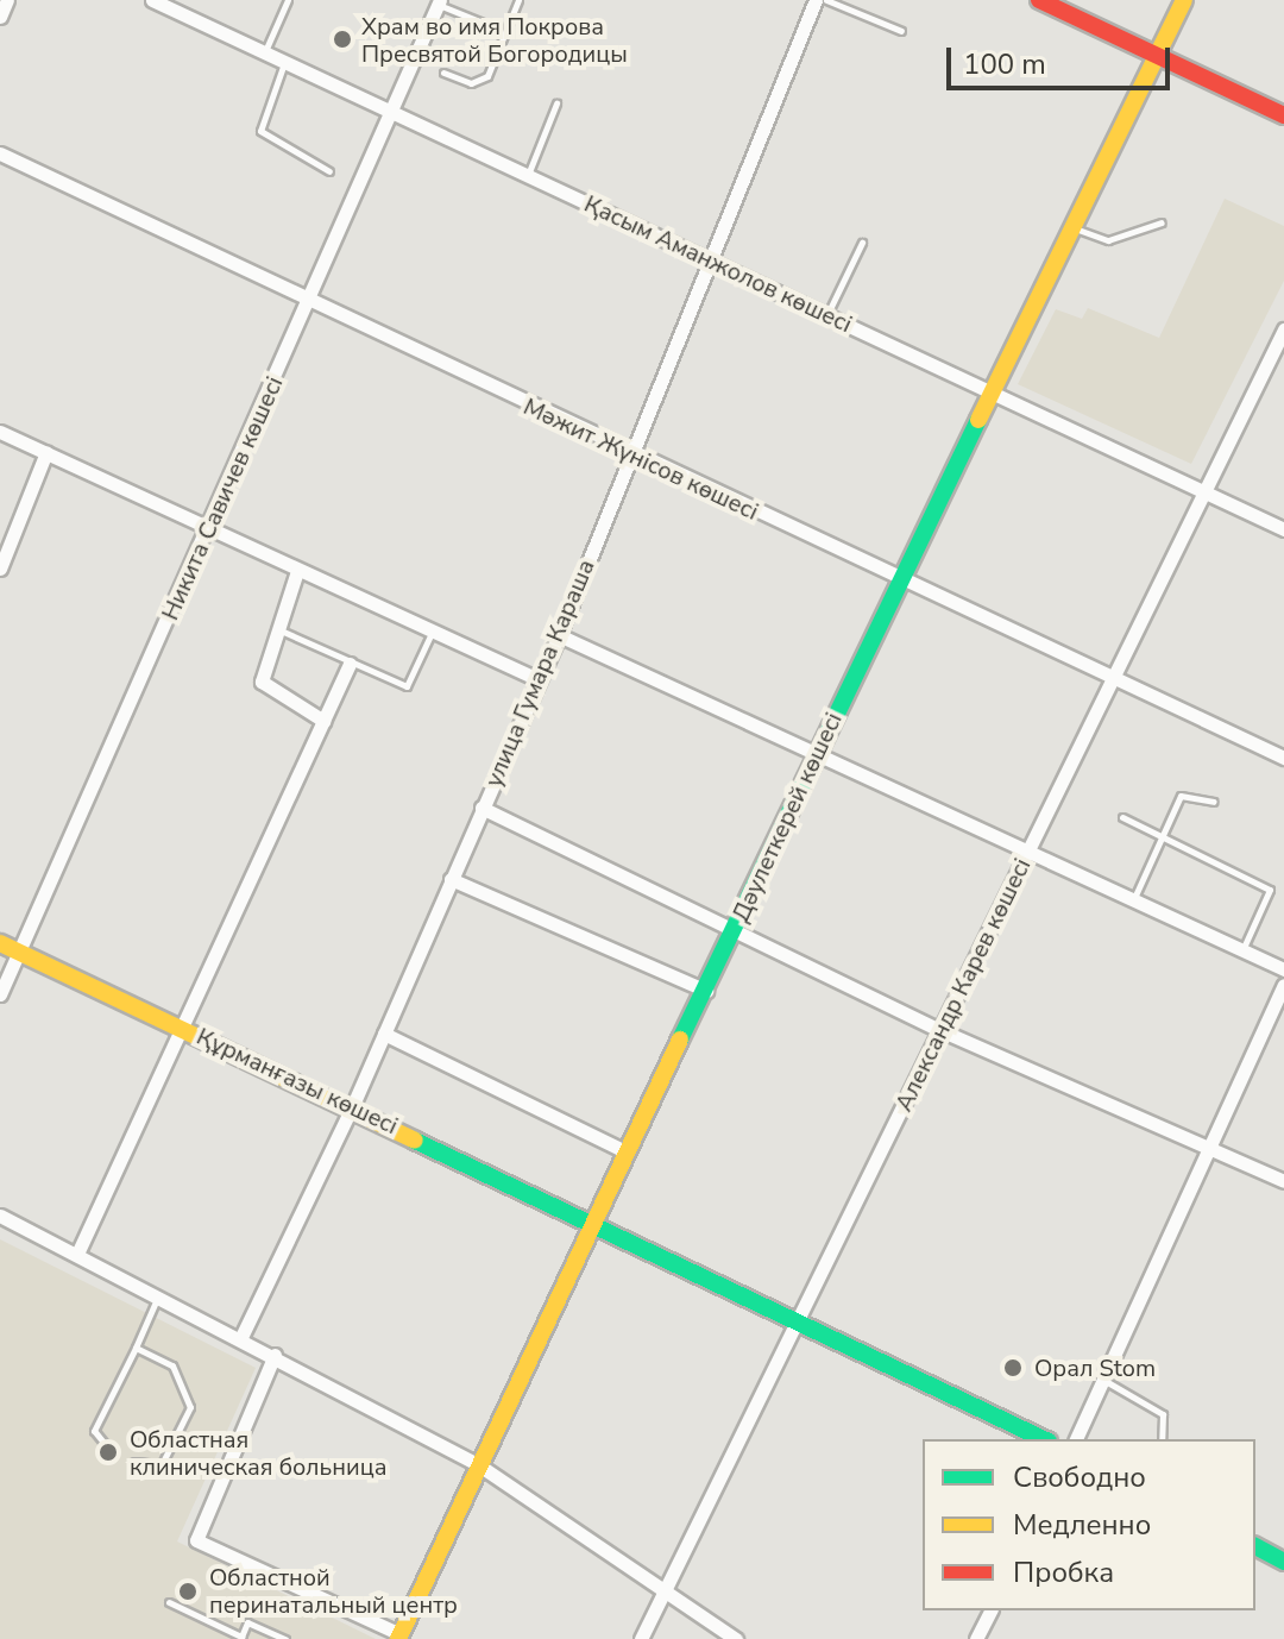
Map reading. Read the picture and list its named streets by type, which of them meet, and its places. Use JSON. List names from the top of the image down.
{
  "streets": {
    "street": [
      "Қасым Аманжолов көшесі",
      "Мәжит Жүнісов көшесі",
      "Никита Савичев көшесі",
      "улица Гумара Караша",
      "Дәулеткерей көшесі",
      "Александр Карев көшесі",
      "Құрманғазы көшесі"
    ]
  },
  "crossings": [
    ["Қасым Аманжолов көшесі", "Никита Савичев көшесі"],
    ["Қасым Аманжолов көшесі", "улица Гумара Караша"],
    ["Қасым Аманжолов көшесі", "Дәулеткерей көшесі"],
    ["Қасым Аманжолов көшесі", "Александр Карев көшесі"],
    ["Мәжит Жүнісов көшесі", "Никита Савичев көшесі"],
    ["Мәжит Жүнісов көшесі", "улица Гумара Караша"],
    ["Мәжит Жүнісов көшесі", "Дәулеткерей көшесі"],
    ["Мәжит Жүнісов көшесі", "Александр Карев көшесі"],
    ["Никита Савичев көшесі", "Құрманғазы көшесі"],
    ["улица Гумара Караша", "Құрманғазы көшесі"],
    ["Дәулеткерей көшесі", "Құрманғазы көшесі"],
    ["Александр Карев көшесі", "Құрманғазы көшесі"]
  ],
  "places": [
    "Храм во имя Покрова Пресвятой Богородицы",
    "Орал Stom",
    "Областная клиническая больница",
    "Областной перинатальный центр"
  ],
  "legend": ["Свободно", "Медленно", "Пробка"],
  "scale_bar": "100 m"
}
